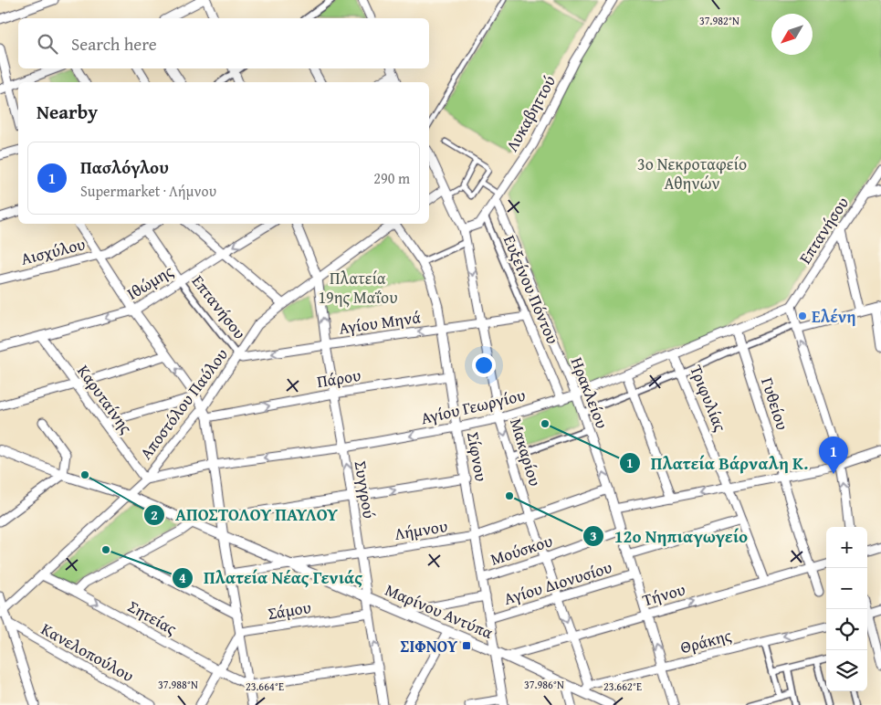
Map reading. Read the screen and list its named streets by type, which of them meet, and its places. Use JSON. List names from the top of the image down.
{
  "streets": {
    "street": [
      "Λυκαβηττού",
      "Επτανήσου",
      "Αισχύλου",
      "Ιθώμης",
      "Ευξείνου Πόντου",
      "Αγίου Μηνά",
      "Πάρου",
      "Ηρακλείου",
      "Τριφυλίας",
      "Καρυταίνης",
      "Αποστόλου Παύλου",
      "Γυθείου",
      "Αγίου Γεωργίου",
      "Μακαρίου",
      "Σίφνου",
      "Συγγρού",
      "Λήμνου",
      "Μούσκου",
      "Αγίου Διονυσίου",
      "Τήνου",
      "Σάμου",
      "Μαρίνου Αντύπα",
      "Σητείας",
      "Θράκης",
      "Κανελοπούλου"
    ]
  },
  "crossings": [
    ["Λυκαβηττού", "Ευξείνου Πόντου"],
    ["Λυκαβηττού", "Ηρακλείου"],
    ["Λυκαβηττού", "Μακαρίου"],
    ["Επτανήσου", "Αισχύλου"],
    ["Επτανήσου", "Ιθώμης"],
    ["Επτανήσου", "Αγίου Μηνά"],
    ["Επτανήσου", "Αποστόλου Παύλου"],
    ["Επτανήσου", "Αγίου Γεωργίου"],
    ["Ιθώμης", "Καρυταίνης"],
    ["Ευξείνου Πόντου", "Αγίου Μηνά"],
    ["Ευξείνου Πόντου", "Αγίου Γεωργίου"],
    ["Αγίου Μηνά", "Αποστόλου Παύλου"],
    ["Αγίου Μηνά", "Μακαρίου"],
    ["Αγίου Μηνά", "Σίφνου"],
    ["Αγίου Μηνά", "Συγγρού"],
    ["Πάρου", "Σίφνου"],
    ["Πάρου", "Συγγρού"],
    ["Ηρακλείου", "Αγίου Γεωργίου"],
    ["Ηρακλείου", "Λήμνου"],
    ["Ηρακλείου", "Μούσκου"],
    ["Ηρακλείου", "Αγίου Διονυσίου"],
    ["Ηρακλείου", "Τήνου"],
    ["Ηρακλείου", "Θράκης"],
    ["Τριφυλίας", "Αγίου Γεωργίου"],
    ["Τριφυλίας", "Αγίου Διονυσίου"],
    ["Τριφυλίας", "Τήνου"],
    ["Καρυταίνης", "Αποστόλου Παύλου"],
    ["Καρυταίνης", "Αγίου Γεωργίου"],
    ["Αποστόλου Παύλου", "Αγίου Γεωργίου"],
    ["Αποστόλου Παύλου", "Συγγρού"],
    ["Αποστόλου Παύλου", "Μαρίνου Αντύπα"],
    ["Αποστόλου Παύλου", "Σητείας"],
    ["Γυθείου", "Αγίου Γεωργίου"],
    ["Γυθείου", "Τήνου"],
    ["Αγίου Γεωργίου", "Μακαρίου"],
    ["Αγίου Γεωργίου", "Σίφνου"],
    ["Αγίου Γεωργίου", "Συγγρού"],
    ["Μακαρίου", "Λήμνου"],
    ["Μακαρίου", "Μούσκου"],
    ["Μακαρίου", "Αγίου Διονυσίου"],
    ["Μακαρίου", "Τήνου"],
    ["Μακαρίου", "Μαρίνου Αντύπα"],
    ["Μακαρίου", "Θράκης"],
    ["Σίφνου", "Λήμνου"],
    ["Σίφνου", "Μούσκου"],
    ["Σίφνου", "Αγίου Διονυσίου"],
    ["Σίφνου", "Μαρίνου Αντύπα"],
    ["Συγγρού", "Λήμνου"],
    ["Συγγρού", "Σάμου"],
    ["Συγγρού", "Μαρίνου Αντύπα"],
    ["Λήμνου", "Μαρίνου Αντύπα"],
    ["Τήνου", "Μαρίνου Αντύπα"],
    ["Μαρίνου Αντύπα", "Θράκης"]
  ],
  "one_way": [
    "Αγίου Μηνά",
    "Πάρου",
    "Συγγρού",
    "Τήνου"
  ],
  "parks": ["3ο Νεκροταφείο Αθηνών", "Πλατεία 19ης Μαΐου"],
  "places": {
    "other": [
      "Ελένη",
      "Πλατεία Βάρναλη Κ.",
      "ΑΠΟΣΤΟΛΟΥ ΠΑΥΛΟΥ",
      "12ο Νηπιαγωγείο",
      "Πλατεία Νέας Γενιάς"
    ],
    "transit": ["ΣΙΦΝΟΥ"]
  },
  "north": "bottom left",
  "page": {
    "search": "Search here",
    "heading": "Nearby",
    "list": [
      {
        "mark": "1",
        "name": "Πασλόγλου",
        "note": "Supermarket · Λήμνου",
        "value": "290 m"
      }
    ],
    "pins": "1",
    "map_buttons": ["+", "−"]
  },
  "coordinates": [
    "37.982°N",
    "37.988°N",
    "37.986°N",
    "23.664°E",
    "23.662°E"
  ]
}
